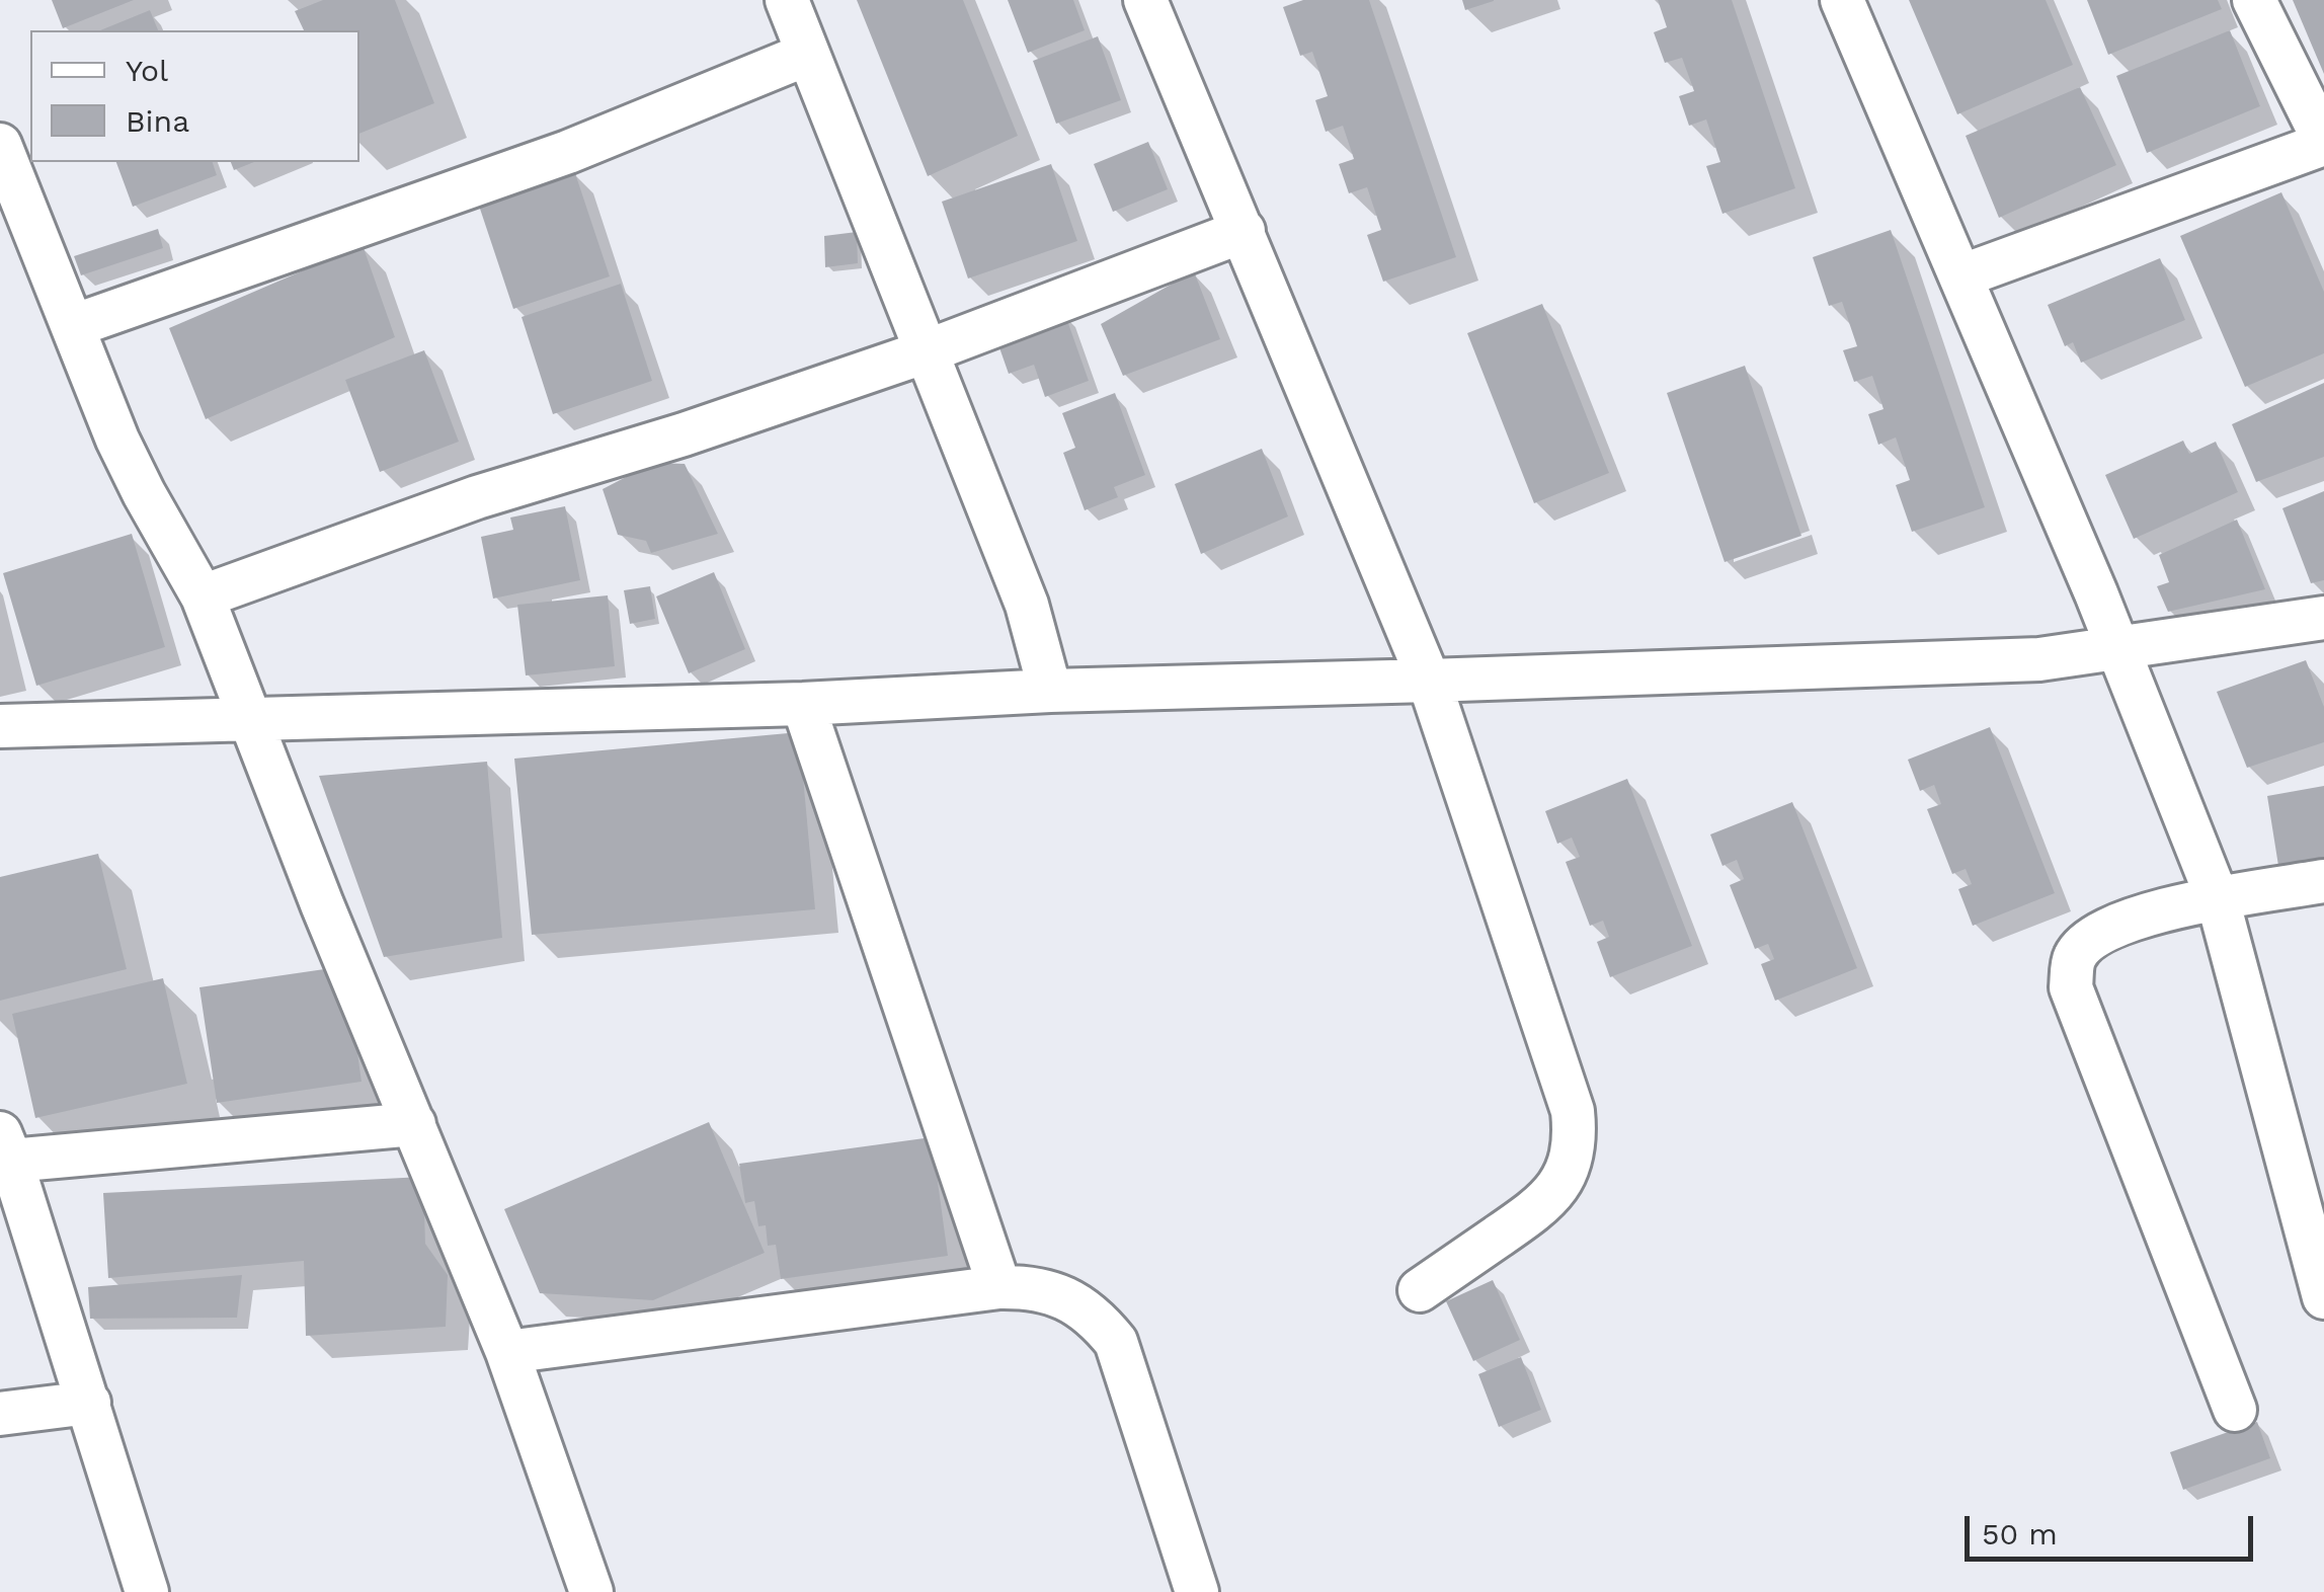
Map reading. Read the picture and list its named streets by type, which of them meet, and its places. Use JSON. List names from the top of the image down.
{
  "legend": ["Yol", "Bina"],
  "scale_bar": "50 m"
}
